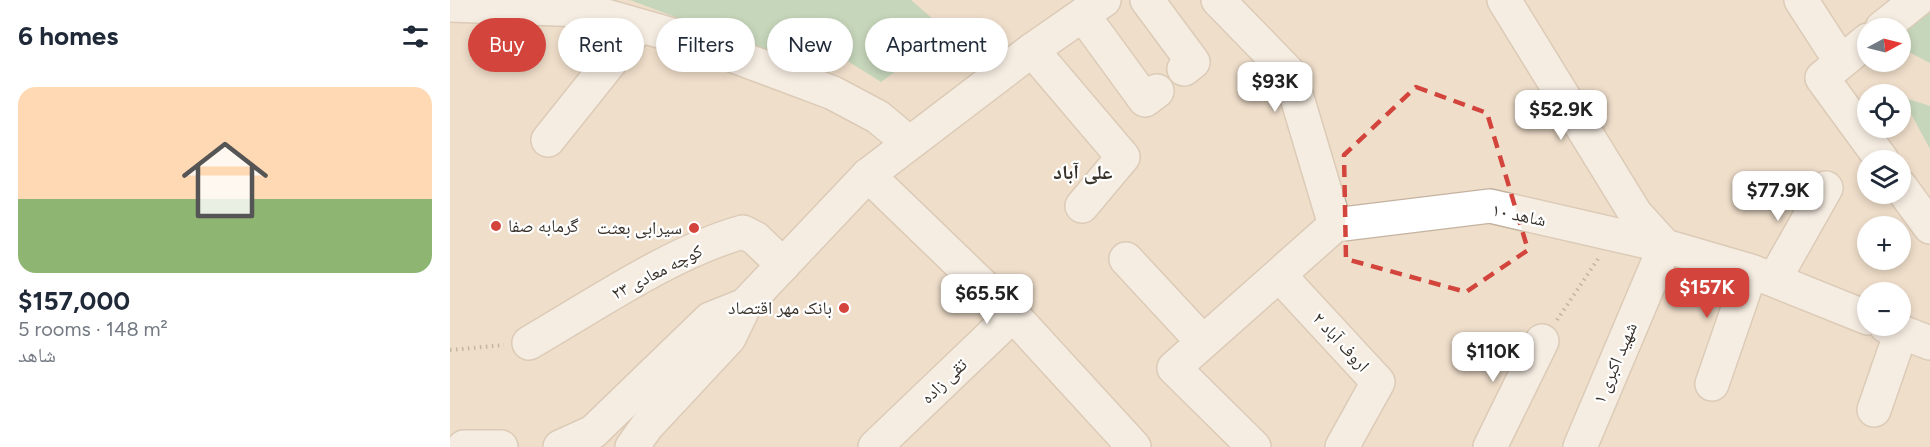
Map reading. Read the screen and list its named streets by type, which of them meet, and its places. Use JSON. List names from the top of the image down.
{
  "streets": {
    "street": [
      "شاهد ۱۰",
      "کوچه معادی ۲۳",
      "اروف آباد ۲",
      "شهید اکبری ۱",
      "تقی زاده"
    ]
  },
  "crossings": [
    ["شاهد ۱۰", "شهید اکبری ۱"]
  ],
  "districts": ["علی آباد"],
  "places": ["گرمابه صفا", "سیرابی بعثت", "بانک مهر اقتصاد"],
  "north": "right",
  "page": {
    "heading": "6 homes",
    "map_buttons": ["+", "−"],
    "chip": [
      "Buy",
      "Rent",
      "Filters",
      "New",
      "Apartment"
    ],
    "price": [
      "$93K",
      "$52.9K",
      "$77.9K",
      "$157K",
      "$65.5K",
      "$110K"
    ],
    "list": [
      {
        "name": "$157,000",
        "note": "5 rooms · 148 m² · شاهد"
      }
    ]
  }
}
